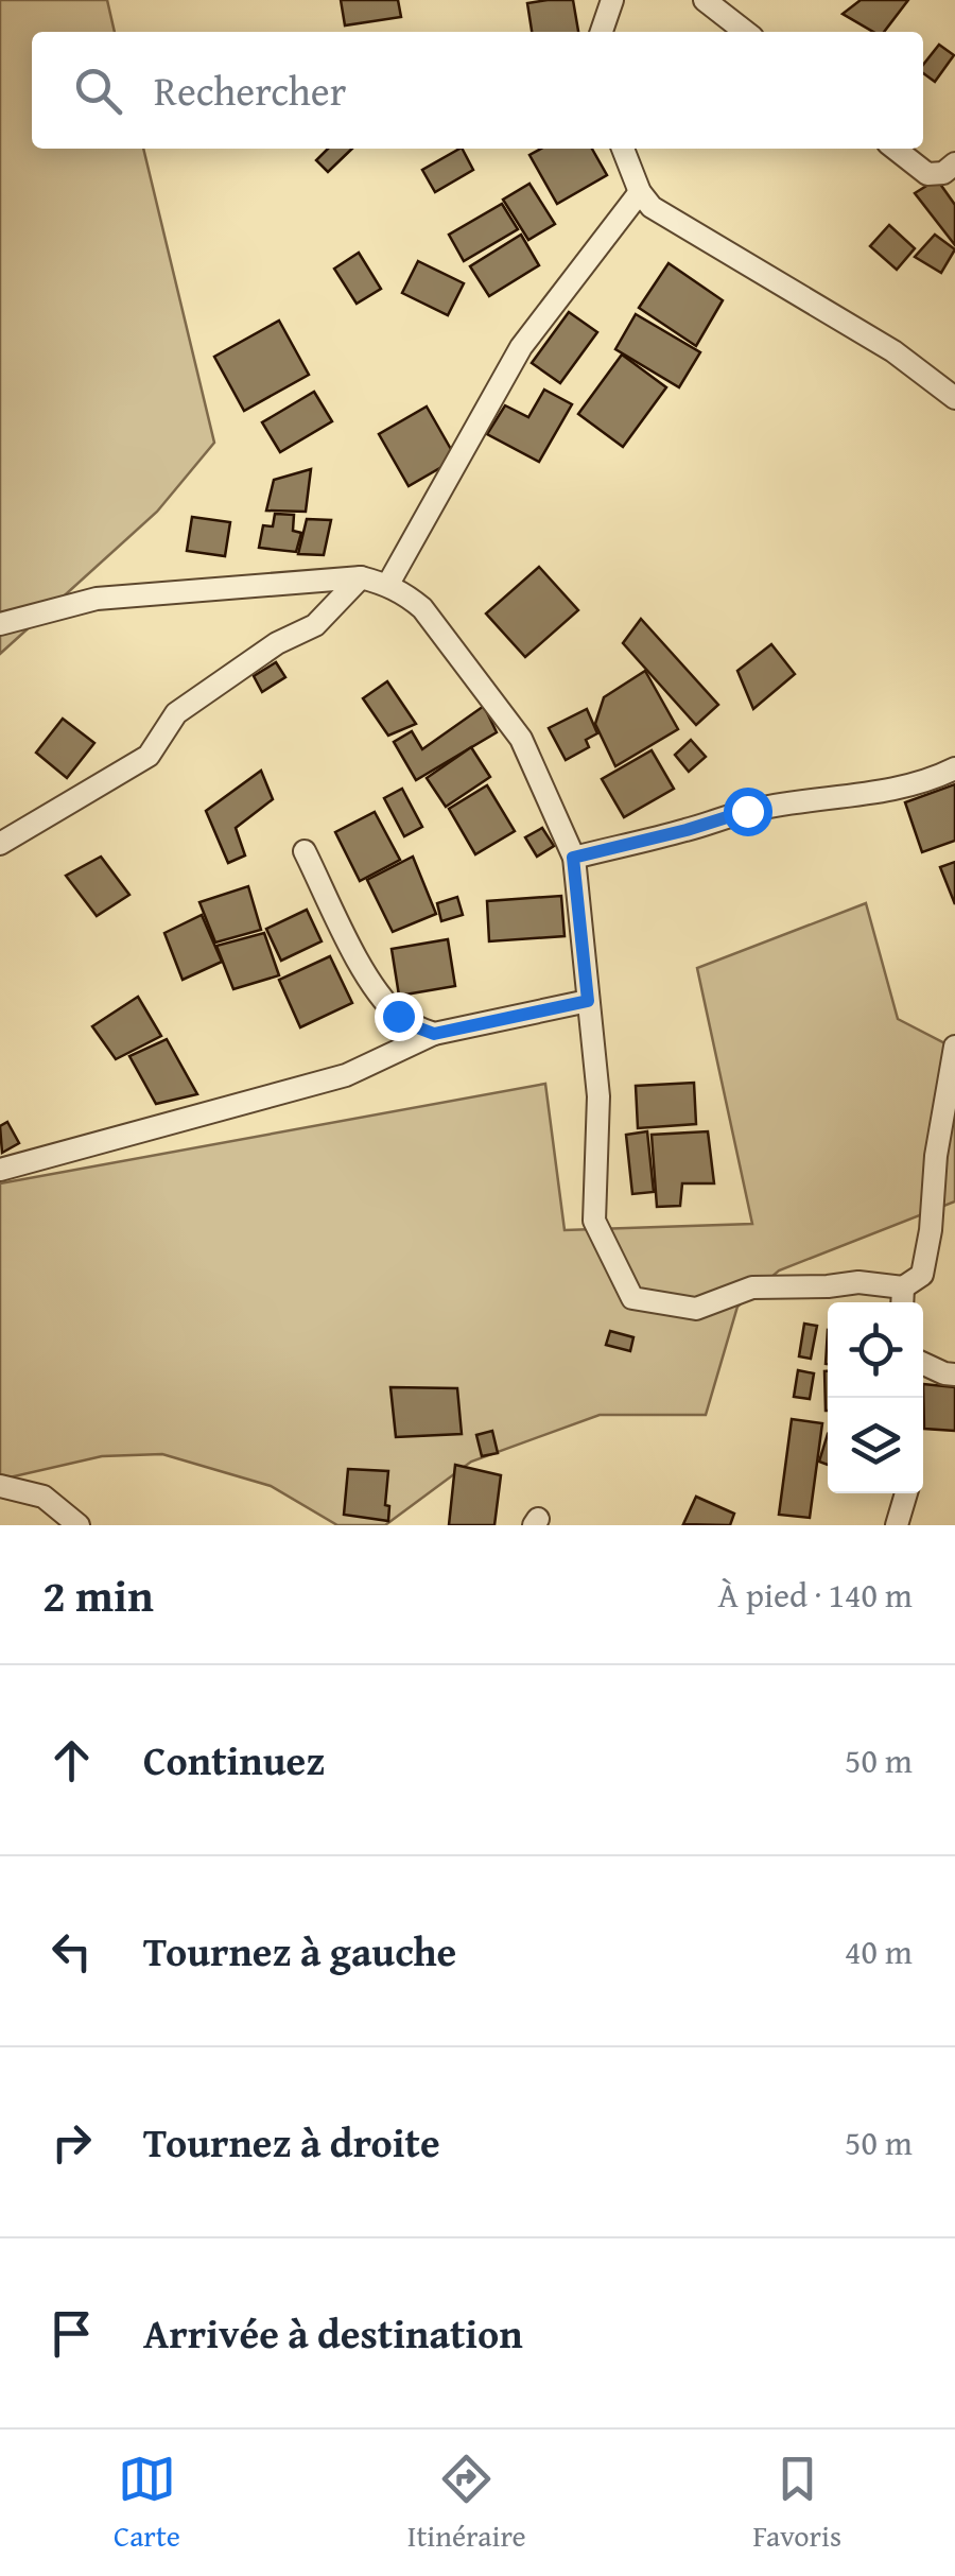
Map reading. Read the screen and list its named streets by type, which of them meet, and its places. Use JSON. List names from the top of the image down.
{
  "page": {
    "search": "Rechercher",
    "heading": ["2 min", "À pied · 140 m"],
    "list": [
      ["Continuez", "50 m"],
      ["Tournez à gauche", "40 m"],
      ["Tournez à droite", "50 m"],
      "Arrivée à destination"
    ],
    "nav": ["Carte", "Itinéraire", "Favoris"]
  }
}
